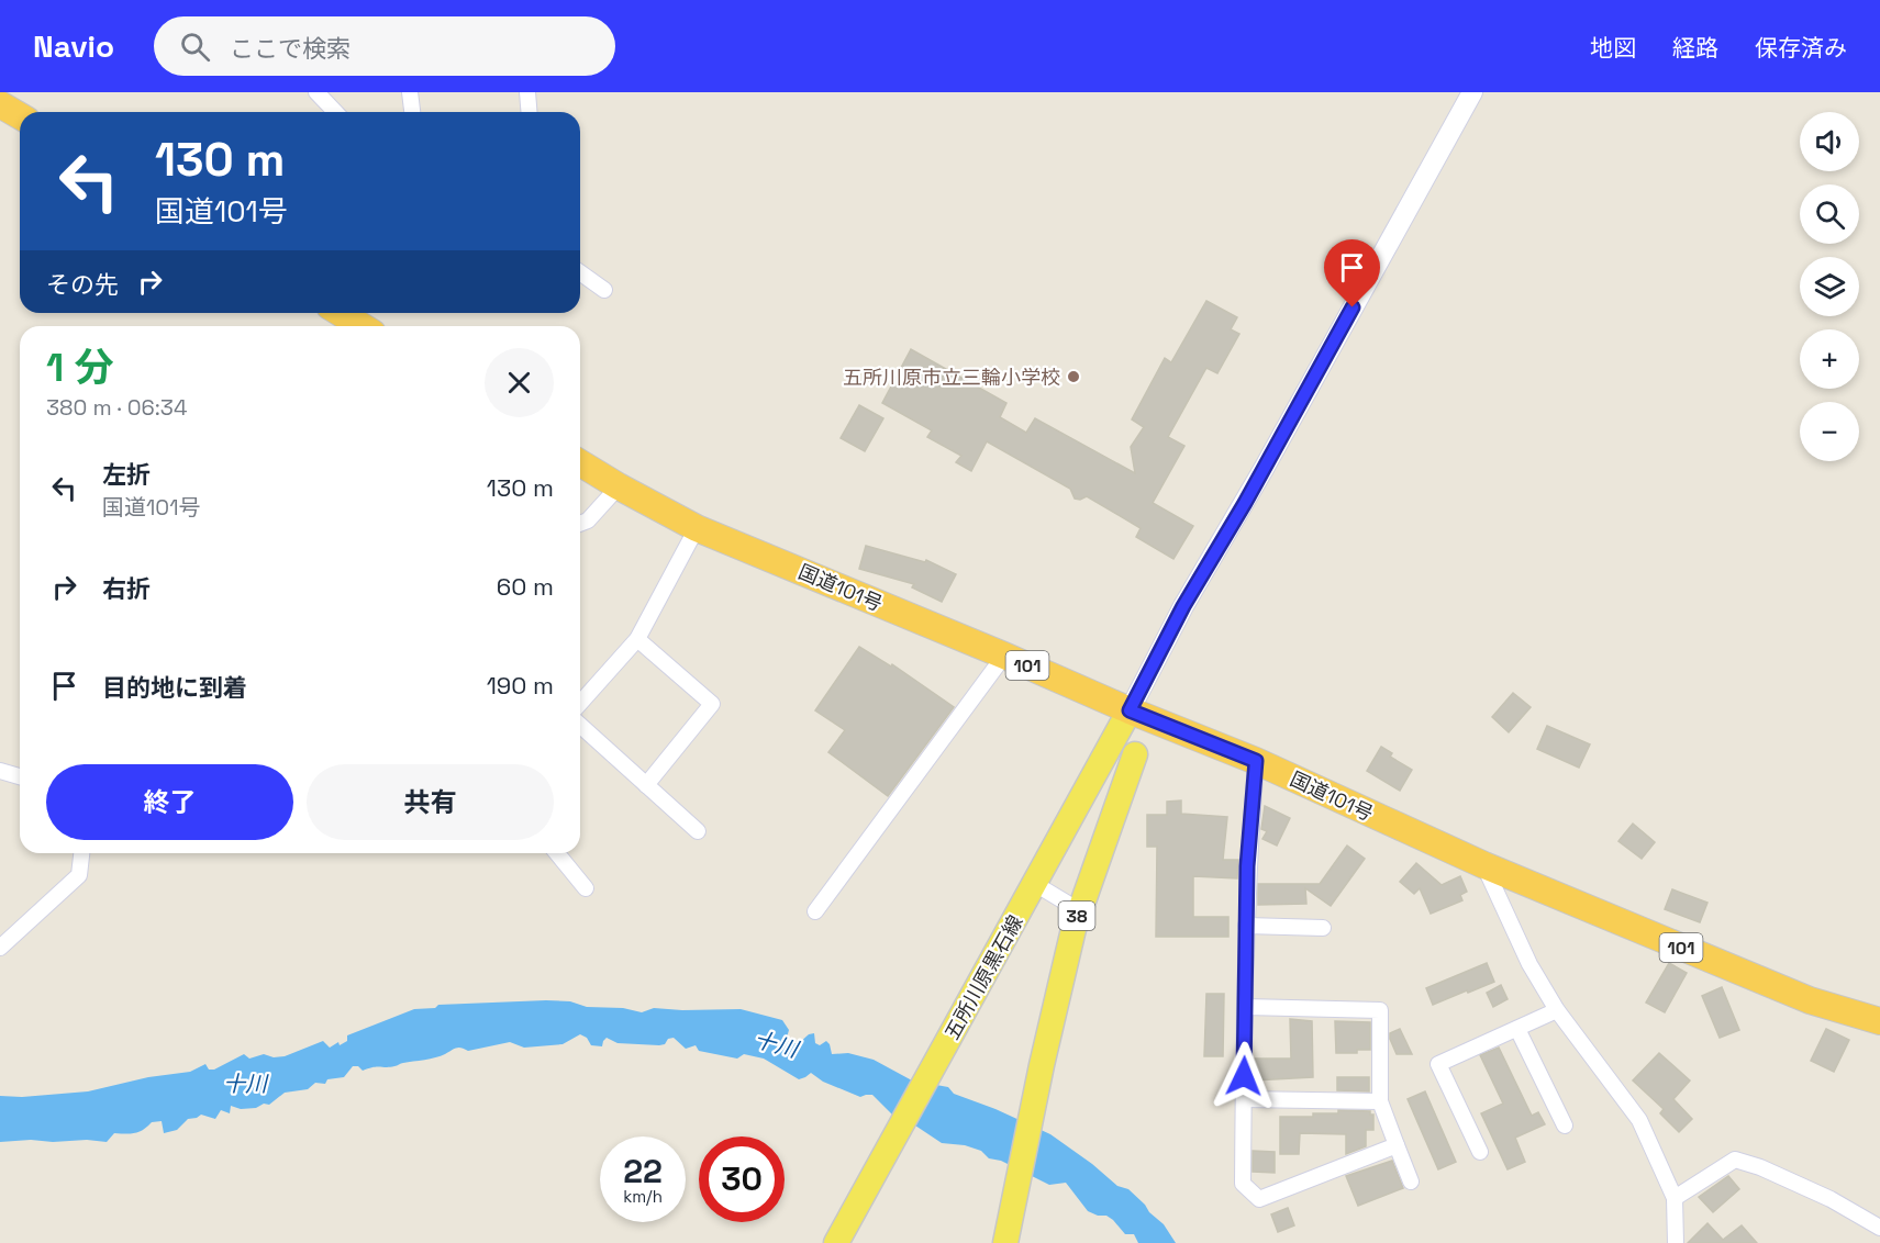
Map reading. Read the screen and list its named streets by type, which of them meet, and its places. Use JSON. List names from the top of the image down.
{
  "streets": {
    "highway": ["国道101号", "101"],
    "main road": ["38", "五所川原黒石線"]
  },
  "crossings": [
    ["国道101号", "五所川原黒石線"]
  ],
  "water": ["十川"],
  "places": ["五所川原市立三輪小学校"],
  "page": {
    "header": "Navio",
    "search": "ここで検索",
    "nav": ["地図", "経路", "保存済み"],
    "map_buttons": ["+", "−"],
    "turn": ["130 m", "国道101号"],
    "then": "その先",
    "heading": ["1 分", "380 m · 06:34"],
    "list": [
      {
        "name": "左折",
        "note": "国道101号",
        "value": "130 m"
      },
      {
        "name": "右折",
        "value": "60 m"
      },
      {
        "name": "目的地に到着",
        "value": "190 m"
      }
    ],
    "buttons": ["終了", "共有"],
    "speed": "22 km/h",
    "limit": "30"
  }
}
